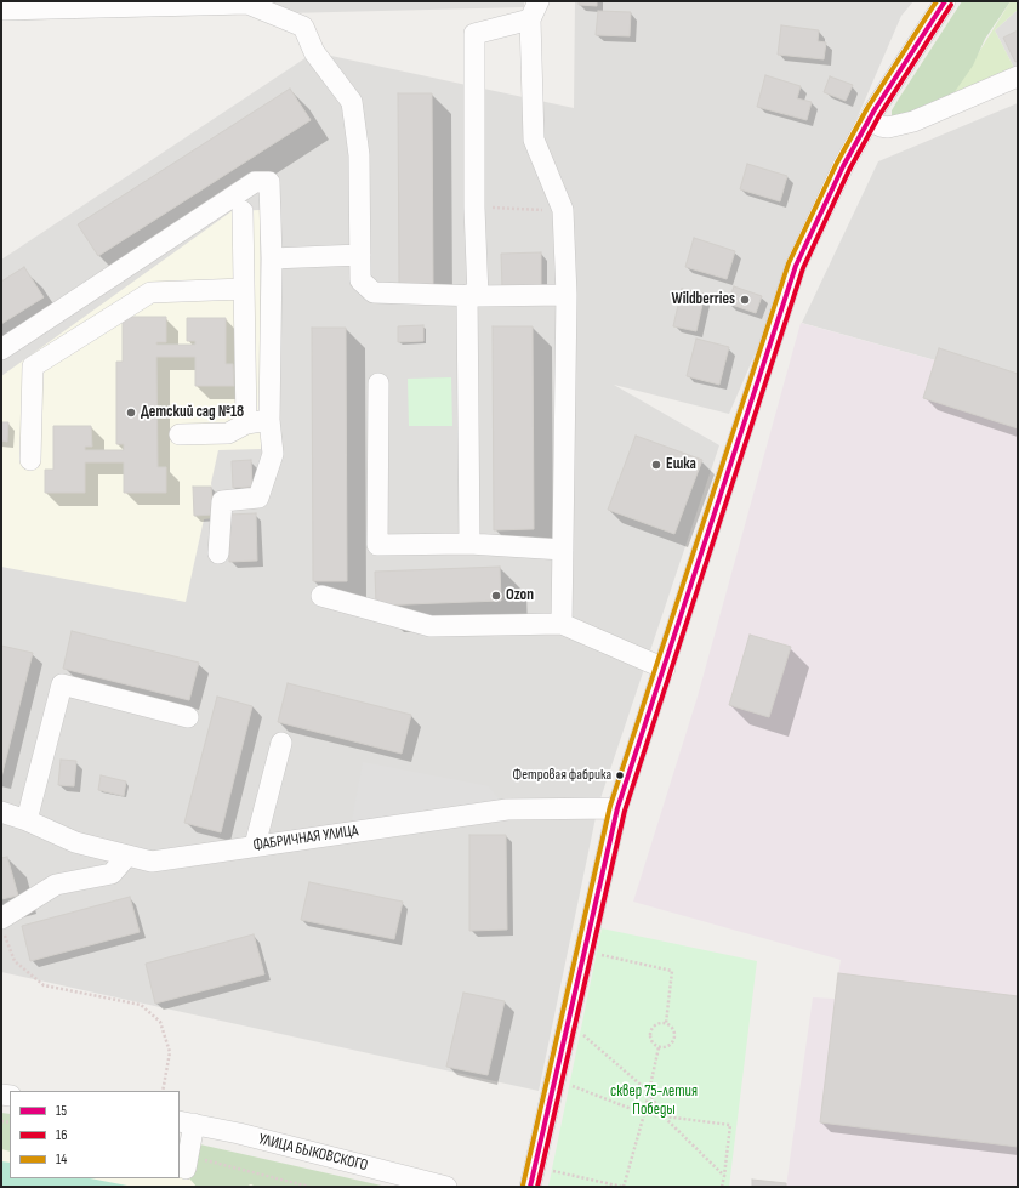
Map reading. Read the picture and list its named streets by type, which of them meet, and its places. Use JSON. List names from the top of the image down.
{
  "streets": {
    "street": ["ФАБРИЧНАЯ УЛИЦА", "УЛИЦА БЫКОВСКОГО"]
  },
  "parks": ["сквер 75-летия Победы"],
  "places": [
    "Wildberries",
    "Детский сад №18",
    "Ешка",
    "Ozon",
    "Фетровая фабрика"
  ],
  "lines": ["transit line 15", "transit line 14", "transit line 16"],
  "legend": ["15", "16", "14"]
}
